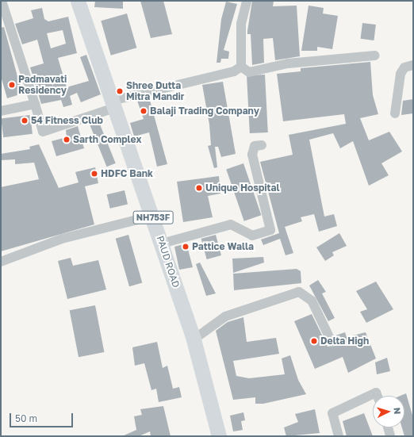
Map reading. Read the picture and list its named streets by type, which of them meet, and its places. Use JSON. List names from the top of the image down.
{
  "streets": {
    "main road": ["NH753F", "PAUD ROAD"]
  },
  "places": [
    "Padmavati Residency",
    "Shree Dutta Mitra Mandir",
    "Balaji Trading Company",
    "54 Fitness Club",
    "Sarth Complex",
    "HDFC Bank",
    "Unique Hospital",
    "Pattice Walla",
    "Delta High"
  ],
  "scale_bar": "50 m",
  "north": "right"
}
